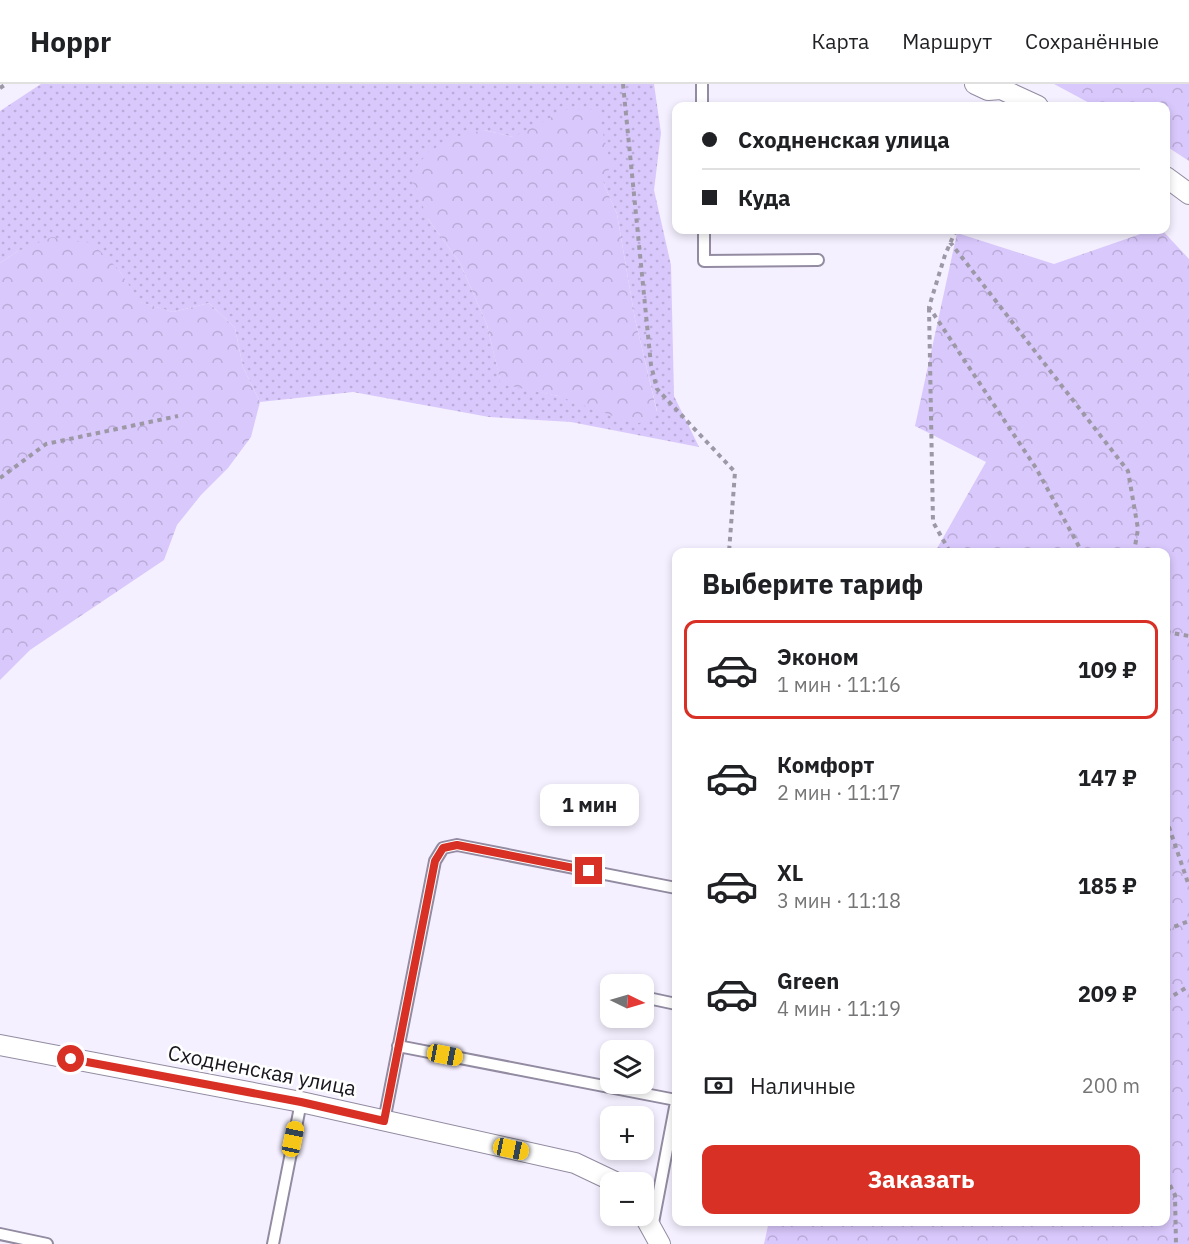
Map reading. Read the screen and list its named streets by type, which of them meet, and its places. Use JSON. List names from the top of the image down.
{
  "streets": {
    "street": ["Сходненская улица"]
  },
  "north": "right",
  "page": {
    "header": "Hoppr",
    "nav": ["Карта", "Маршрут", "Сохранённые"],
    "banner": ["Сходненская улица", "Куда"],
    "heading": "Выберите тариф",
    "list": [
      {
        "name": "Эконом",
        "note": "1 мин · 11:16",
        "value": "109 ₽"
      },
      {
        "name": "Комфорт",
        "note": "2 мин · 11:17",
        "value": "147 ₽"
      },
      {
        "name": "XL",
        "note": "3 мин · 11:18",
        "value": "185 ₽"
      },
      {
        "name": "Green",
        "note": "4 мин · 11:19",
        "value": "209 ₽"
      }
    ],
    "bubble": "1 мин",
    "map_buttons": ["+", "−"],
    "pay": ["Наличные", "200 m"],
    "buttons": "Заказать"
  }
}
